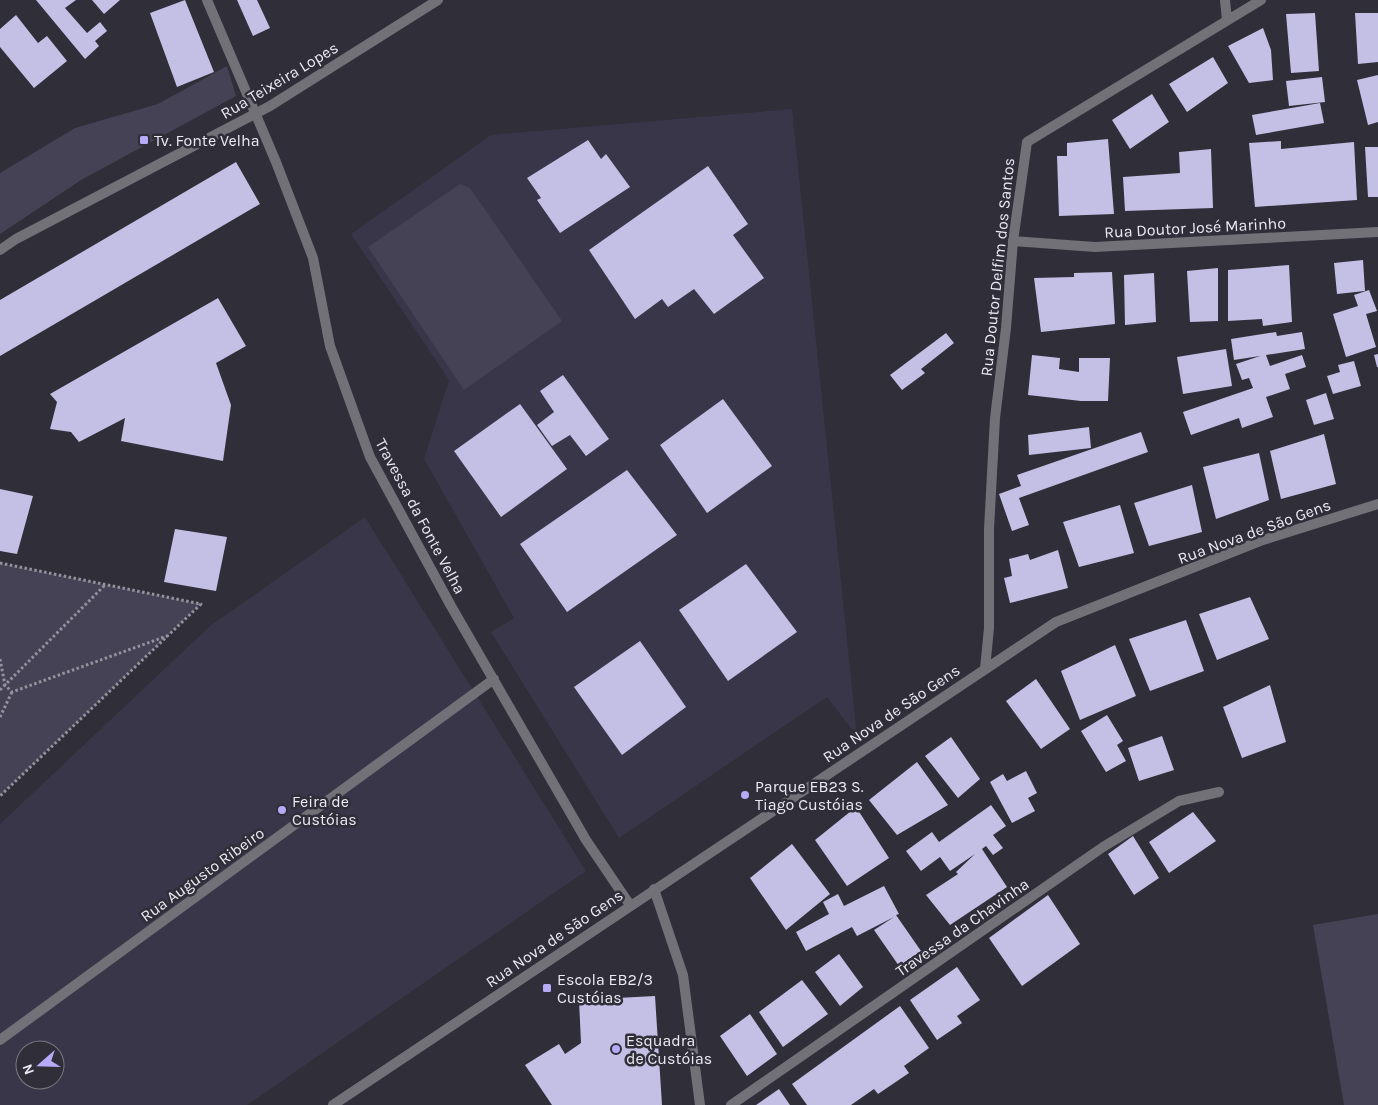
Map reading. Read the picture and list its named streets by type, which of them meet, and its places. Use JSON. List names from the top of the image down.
{
  "streets": {
    "street": [
      "Rua Teixeira Lopes",
      "Rua Doutor José Marinho",
      "Rua Doutor Delfim dos Santos",
      "Travessa da Fonte Velha",
      "Rua Nova de São Gens",
      "Rua Augusto Ribeiro",
      "Travessa da Chavinha"
    ]
  },
  "crossings": [
    ["Rua Teixeira Lopes", "Travessa da Fonte Velha"],
    ["Rua Doutor José Marinho", "Rua Doutor Delfim dos Santos"],
    ["Rua Doutor Delfim dos Santos", "Rua Nova de São Gens"],
    ["Travessa da Fonte Velha", "Rua Nova de São Gens"],
    ["Travessa da Fonte Velha", "Rua Augusto Ribeiro"]
  ],
  "places": {
    "transit": ["Tv. Fonte Velha", "Escola EB2/3 Custóias"],
    "other": ["Parque EB23 S. Tiago Custóias", "Feira de Custóias", "Esquadra de Custóias"]
  },
  "north": "left"
}
